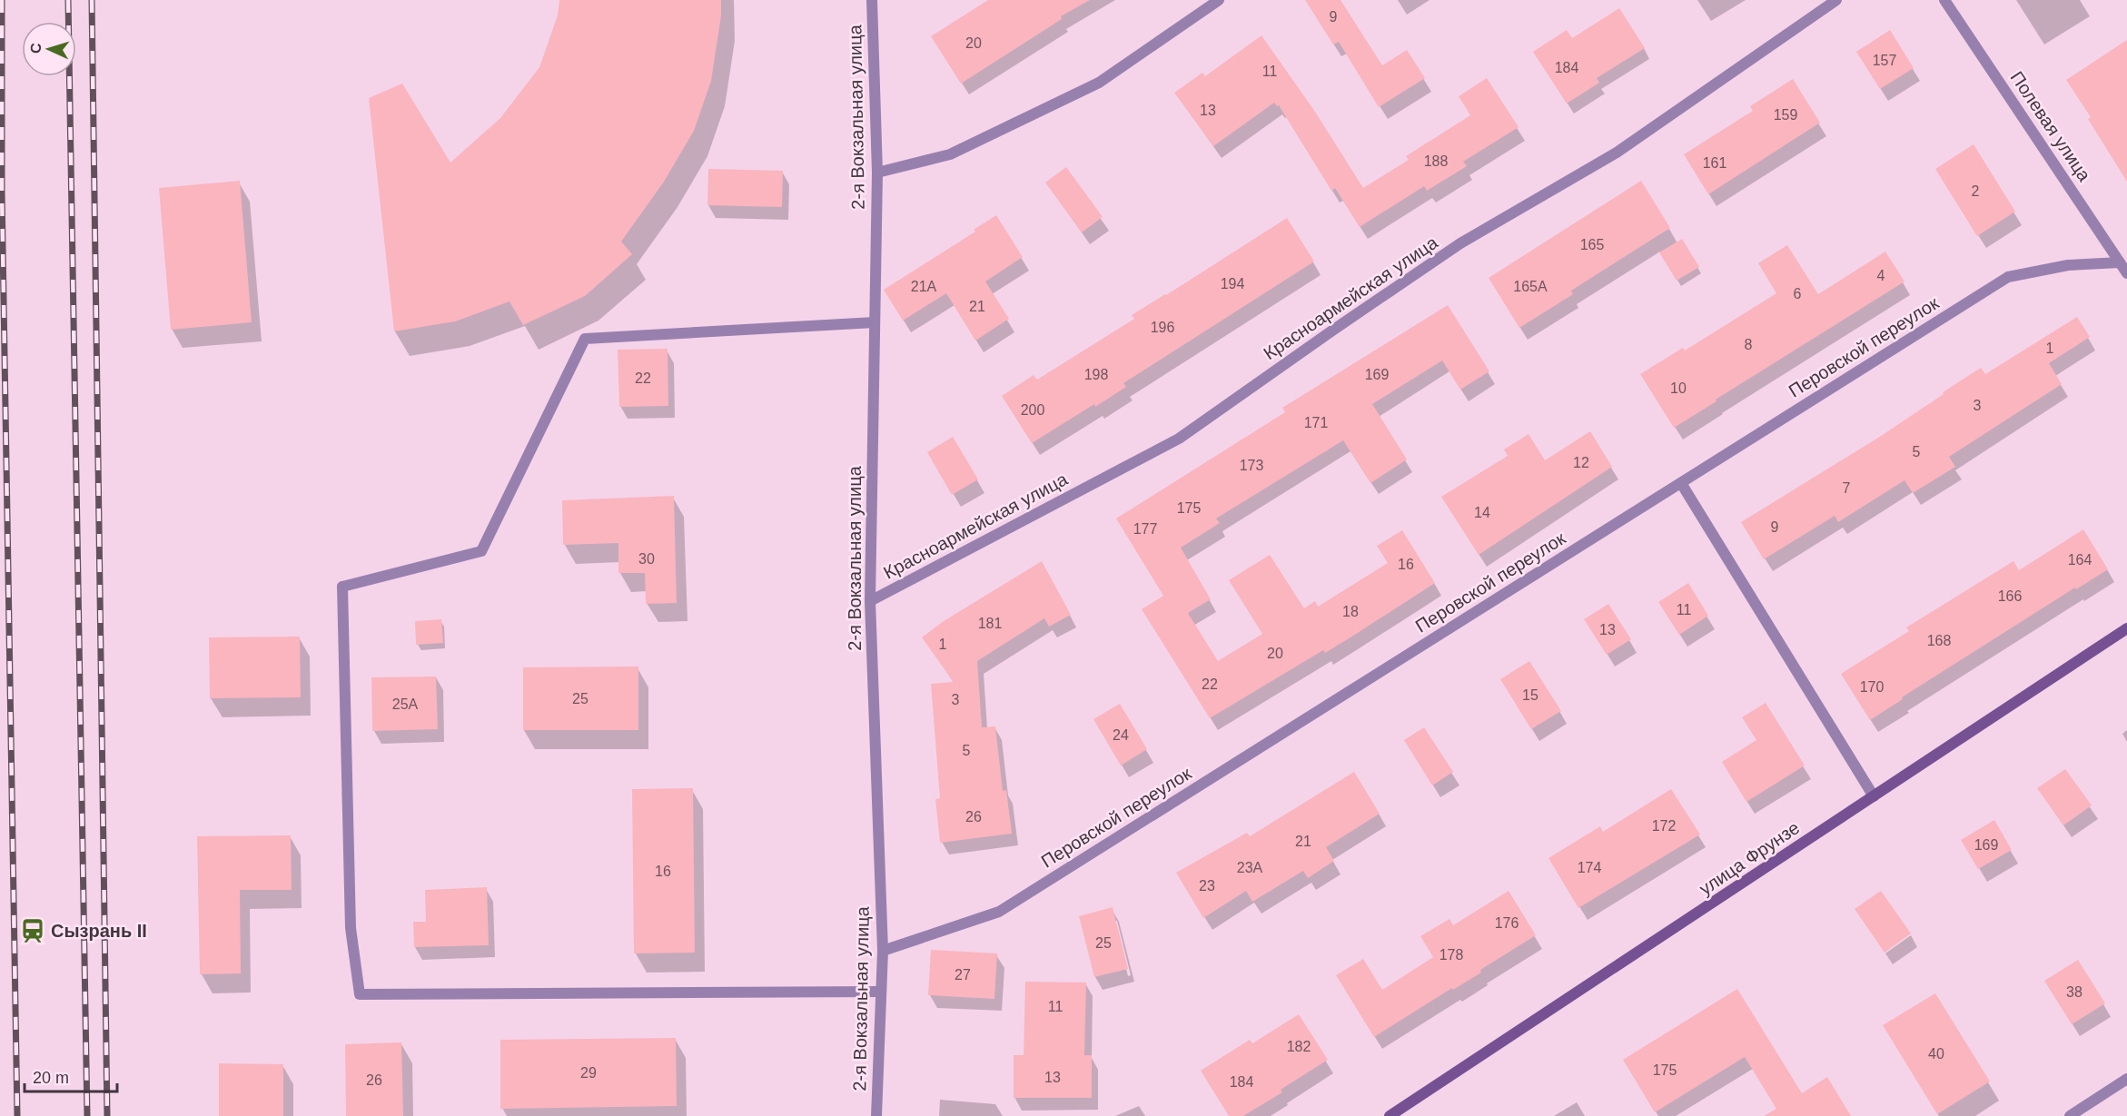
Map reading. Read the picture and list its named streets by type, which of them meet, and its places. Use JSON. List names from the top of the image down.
{
  "streets": {
    "street": [
      "2-я Вокзальная улица",
      "Полевая улица",
      "Красноармейская улица",
      "Перовской переулок",
      "улица Фрунзе"
    ]
  },
  "crossings": [
    ["2-я Вокзальная улица", "Красноармейская улица"],
    ["2-я Вокзальная улица", "Перовской переулок"],
    ["Полевая улица", "Перовской переулок"]
  ],
  "places": {
    "station": ["Сызрань II"]
  },
  "house_numbers": [
    "9",
    "20",
    "157",
    "184",
    "11",
    "13",
    "159",
    "188",
    "161",
    "2",
    "165",
    "4",
    "194",
    "21А",
    "165А",
    "6",
    "21",
    "196",
    "8",
    "1",
    "198",
    "169",
    "22",
    "10",
    "3",
    "200",
    "171",
    "5",
    "12",
    "173",
    "7",
    "175",
    "14",
    "9",
    "177",
    "30",
    "164",
    "16",
    "166",
    "11",
    "18",
    "181",
    "13",
    "168",
    "1",
    "20",
    "22",
    "170",
    "15",
    "25",
    "3",
    "25А",
    "24",
    "5",
    "26",
    "172",
    "21",
    "169",
    "23А",
    "174",
    "16",
    "23",
    "176",
    "25",
    "178",
    "27",
    "38",
    "11",
    "182",
    "40",
    "175",
    "29",
    "13",
    "26",
    "184"
  ],
  "scale_bar": "20 m",
  "north": "left"
}
